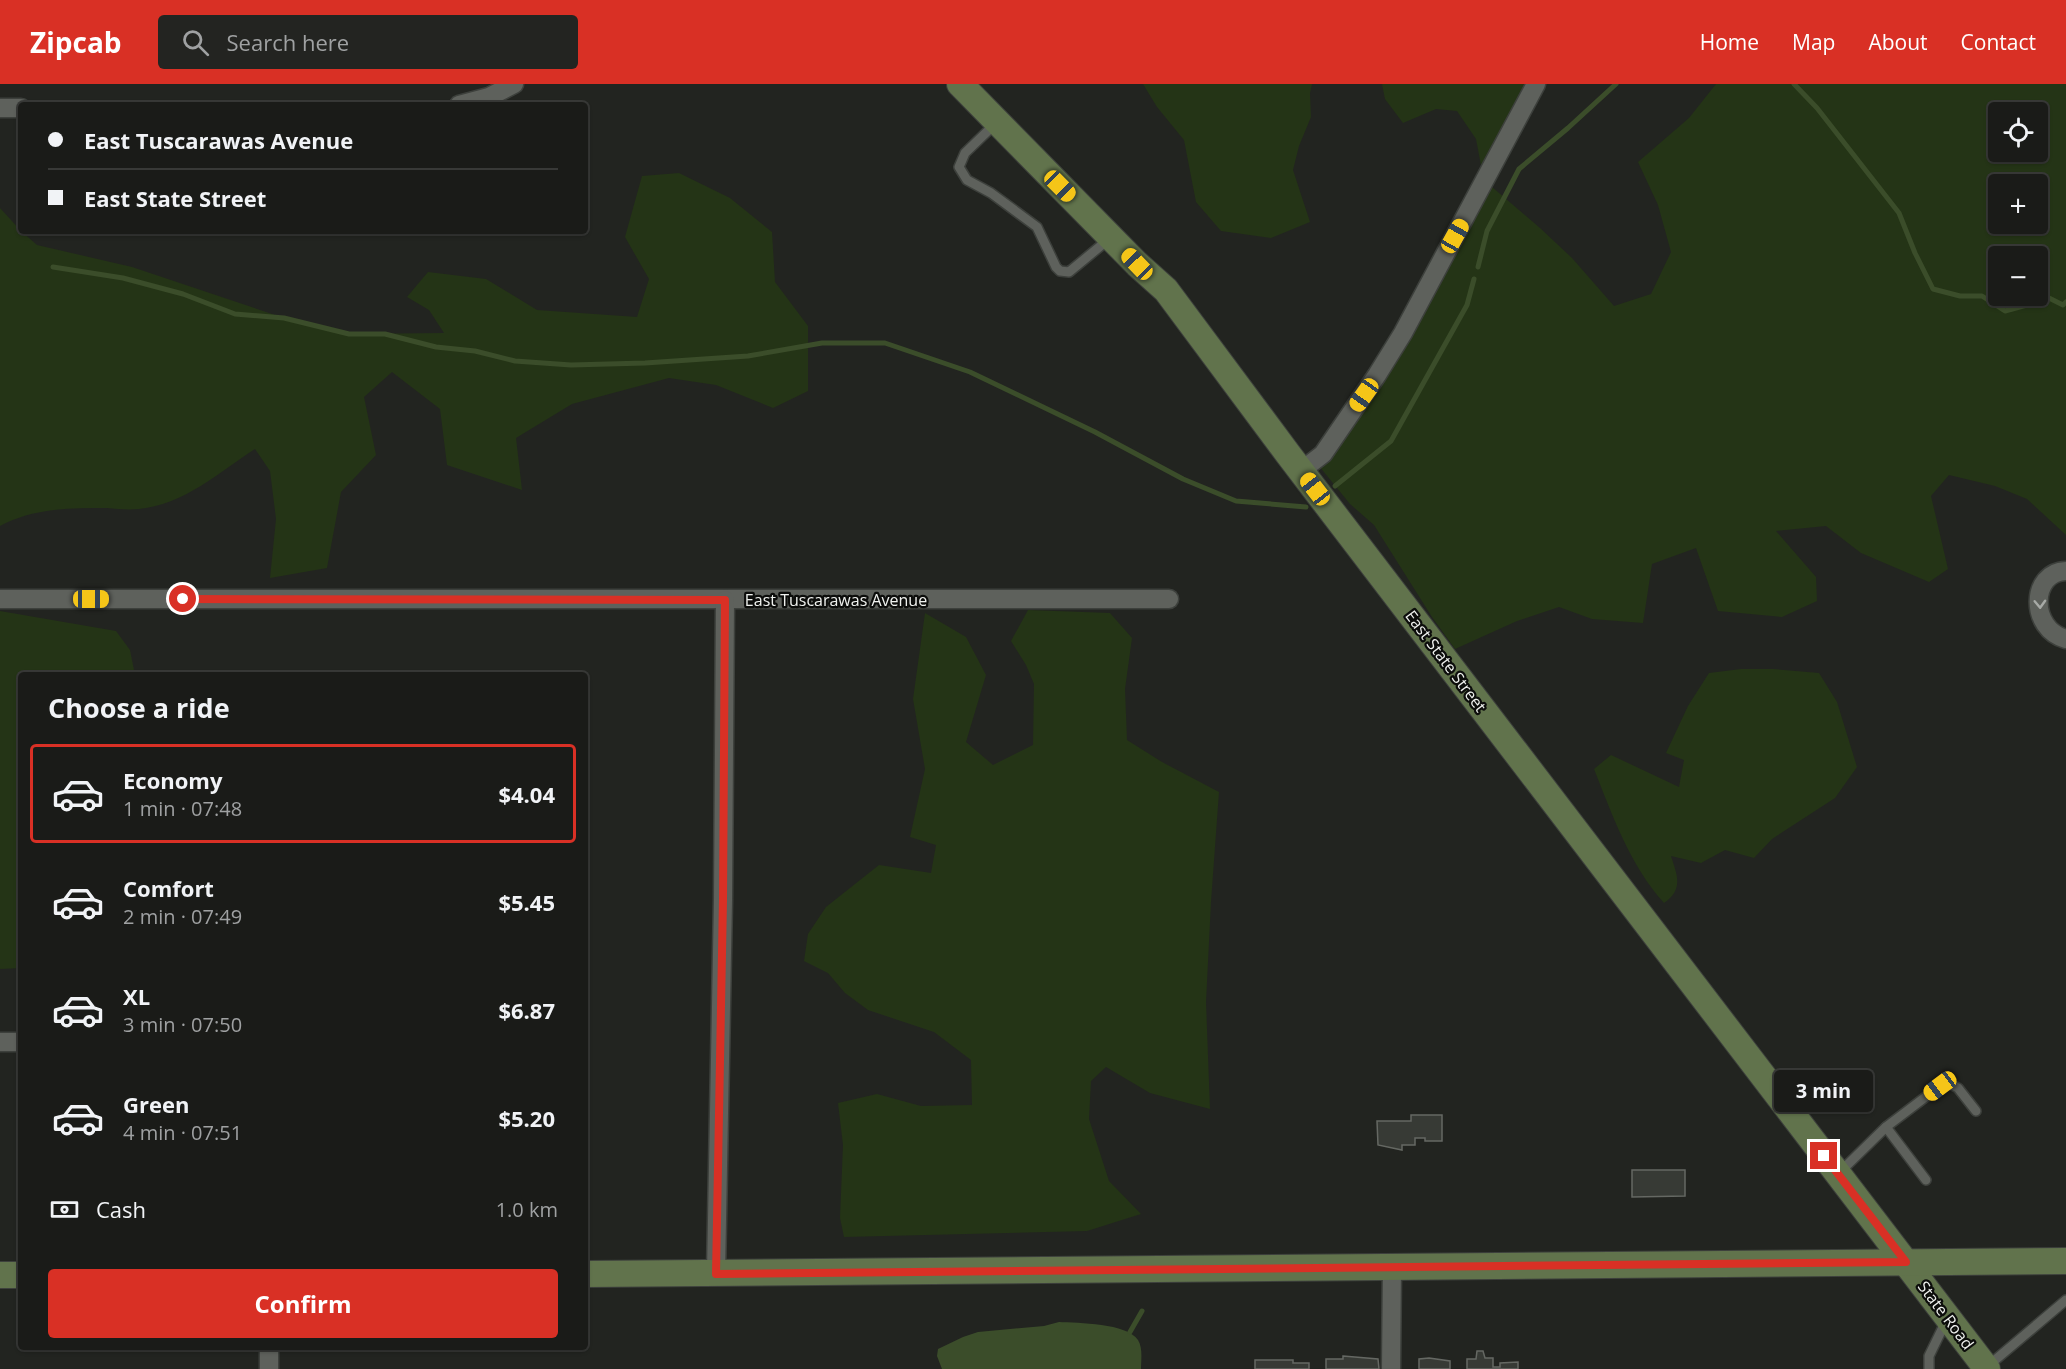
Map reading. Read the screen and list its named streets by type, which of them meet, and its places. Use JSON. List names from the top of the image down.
{
  "streets": {
    "street": ["East Tuscarawas Avenue", "East State Street", "State Road"]
  },
  "crossings": [
    ["East State Street", "State Road"]
  ],
  "page": {
    "header": "Zipcab",
    "search": "Search here",
    "nav": [
      "Home",
      "Map",
      "About",
      "Contact"
    ],
    "map_buttons": ["+", "−"],
    "banner": ["East Tuscarawas Avenue", "East State Street"],
    "heading": "Choose a ride",
    "list": [
      {
        "name": "Economy",
        "note": "1 min · 07:48",
        "value": "$4.04"
      },
      {
        "name": "Comfort",
        "note": "2 min · 07:49",
        "value": "$5.45"
      },
      {
        "name": "XL",
        "note": "3 min · 07:50",
        "value": "$6.87"
      },
      {
        "name": "Green",
        "note": "4 min · 07:51",
        "value": "$5.20"
      }
    ],
    "bubble": "3 min",
    "pay": ["Cash", "1.0 km"],
    "buttons": "Confirm"
  }
}
